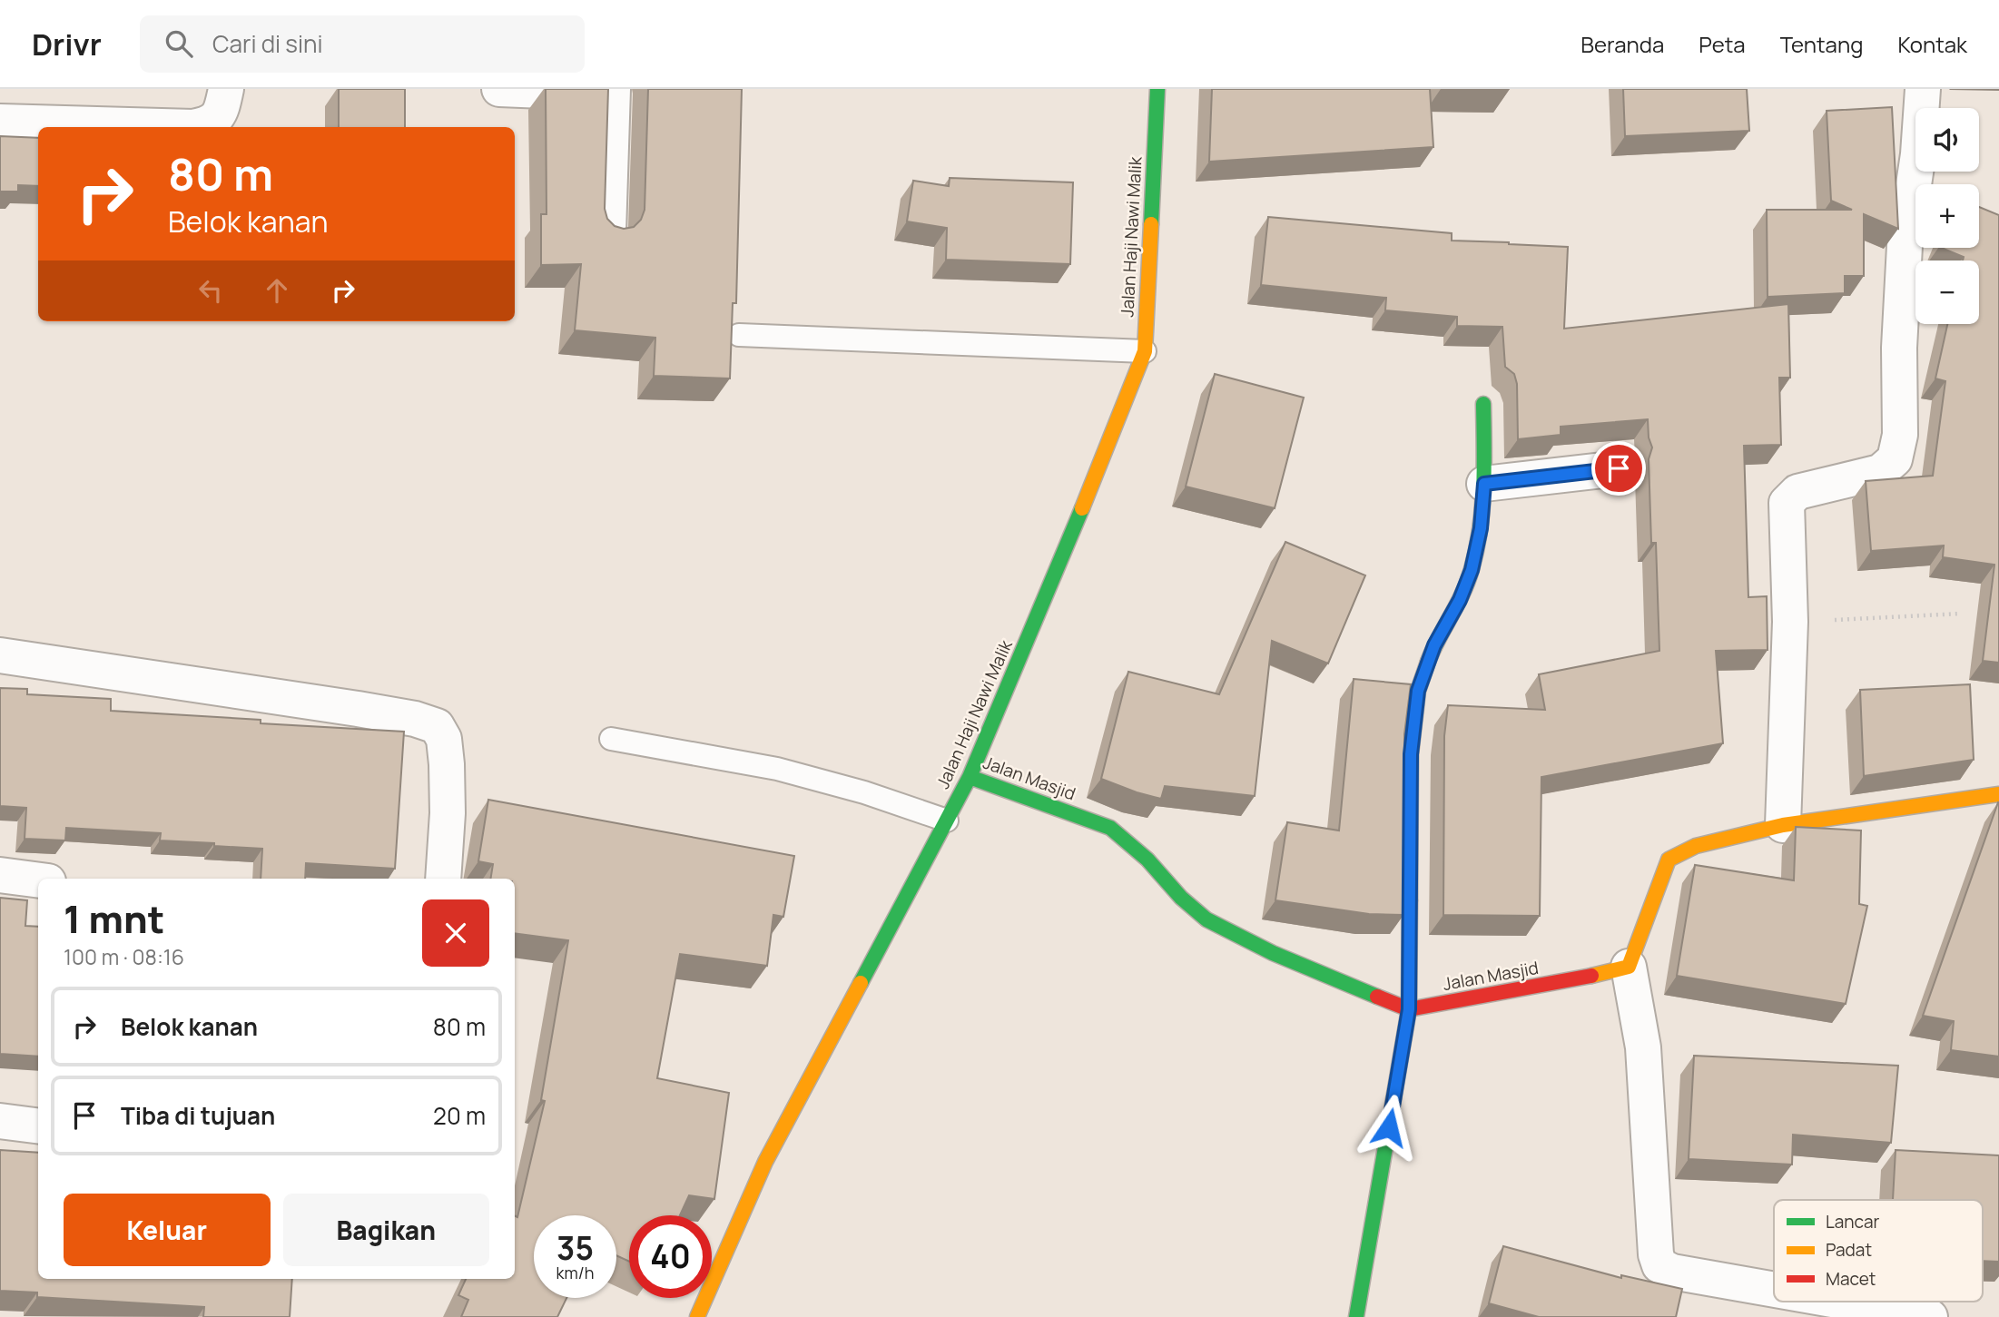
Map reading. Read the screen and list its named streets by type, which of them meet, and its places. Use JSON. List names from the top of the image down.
{
  "streets": {
    "street": ["Jalan Haji Nawi Malik", "Jalan Masjid"]
  },
  "crossings": [
    ["Jalan Haji Nawi Malik", "Jalan Masjid"]
  ],
  "legend": ["Lancar", "Padat", "Macet"],
  "page": {
    "header": "Drivr",
    "search": "Cari di sini",
    "nav": [
      "Beranda",
      "Peta",
      "Tentang",
      "Kontak"
    ],
    "map_buttons": ["+", "−"],
    "turn": ["80 m", "Belok kanan"],
    "heading": ["1 mnt", "100 m · 08:16"],
    "list": [
      {
        "name": "Belok kanan",
        "value": "80 m"
      },
      {
        "name": "Tiba di tujuan",
        "value": "20 m"
      }
    ],
    "buttons": ["Keluar", "Bagikan"],
    "speed": "35 km/h",
    "limit": "40"
  }
}
